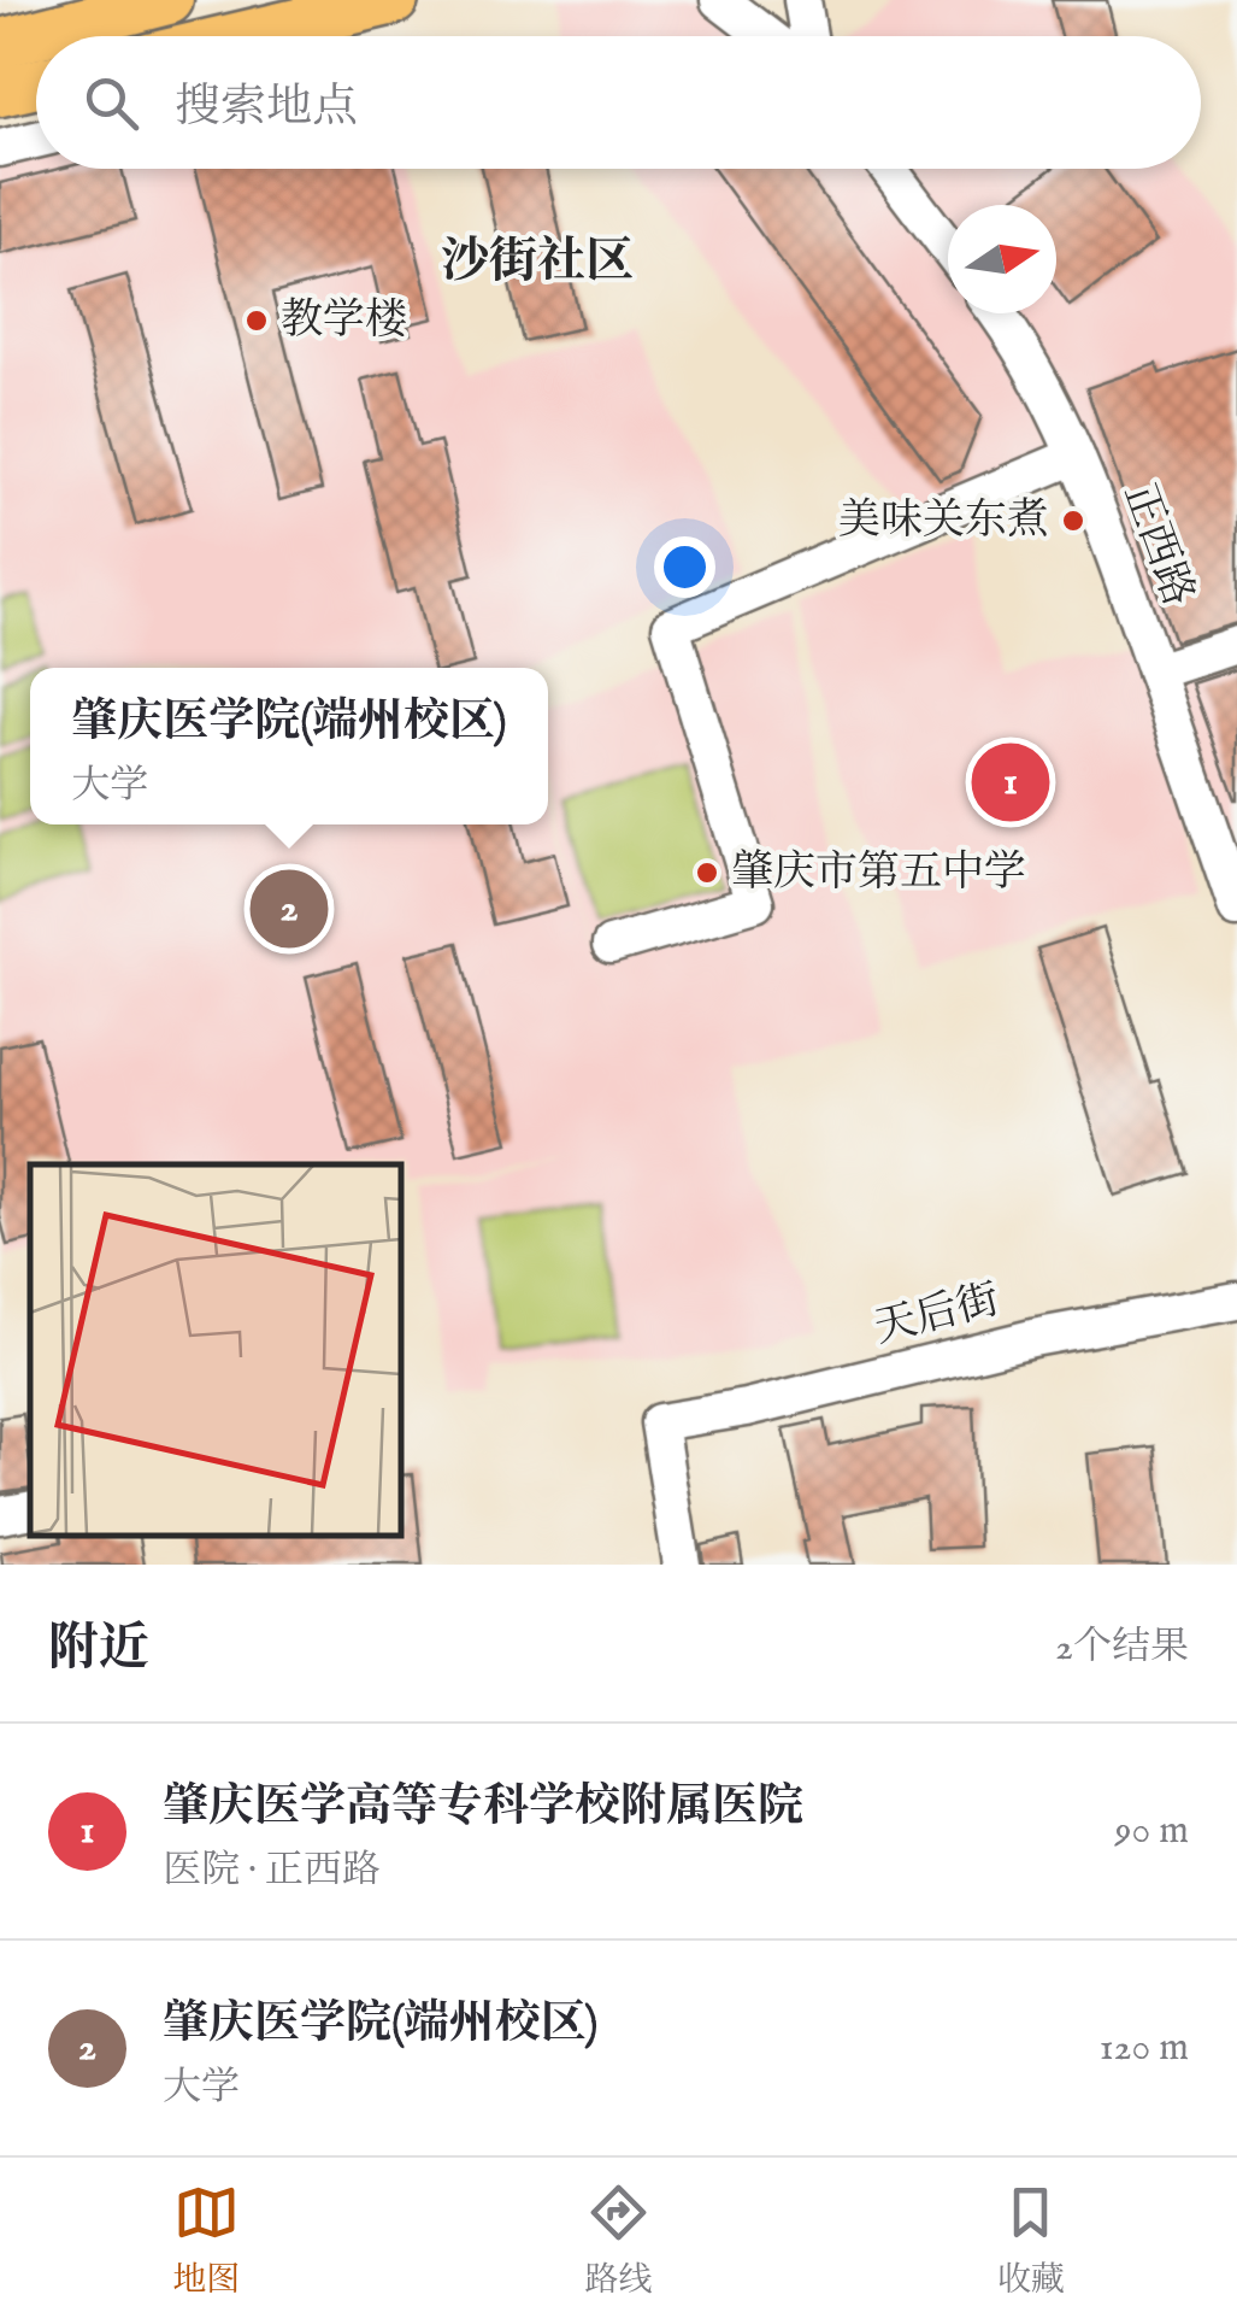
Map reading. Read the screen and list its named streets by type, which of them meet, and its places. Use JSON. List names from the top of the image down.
{
  "streets": {
    "street": ["正西路", "天后街"]
  },
  "districts": ["沙街社区"],
  "places": ["教学楼", "美味关东煮", "肇庆市第五中学"],
  "north": "right",
  "page": {
    "search": "搜索地点",
    "popup": ["肇庆医学院(端州校区)", "大学"],
    "pins": ["1", "2"],
    "heading": ["附近", "2个结果"],
    "list": [
      {
        "mark": "1",
        "name": "肇庆医学高等专科学校附属医院",
        "note": "医院 · 正西路",
        "value": "90 m"
      },
      {
        "mark": "2",
        "name": "肇庆医学院(端州校区)",
        "note": "大学",
        "value": "120 m"
      }
    ],
    "nav": ["地图", "路线", "收藏"]
  }
}
